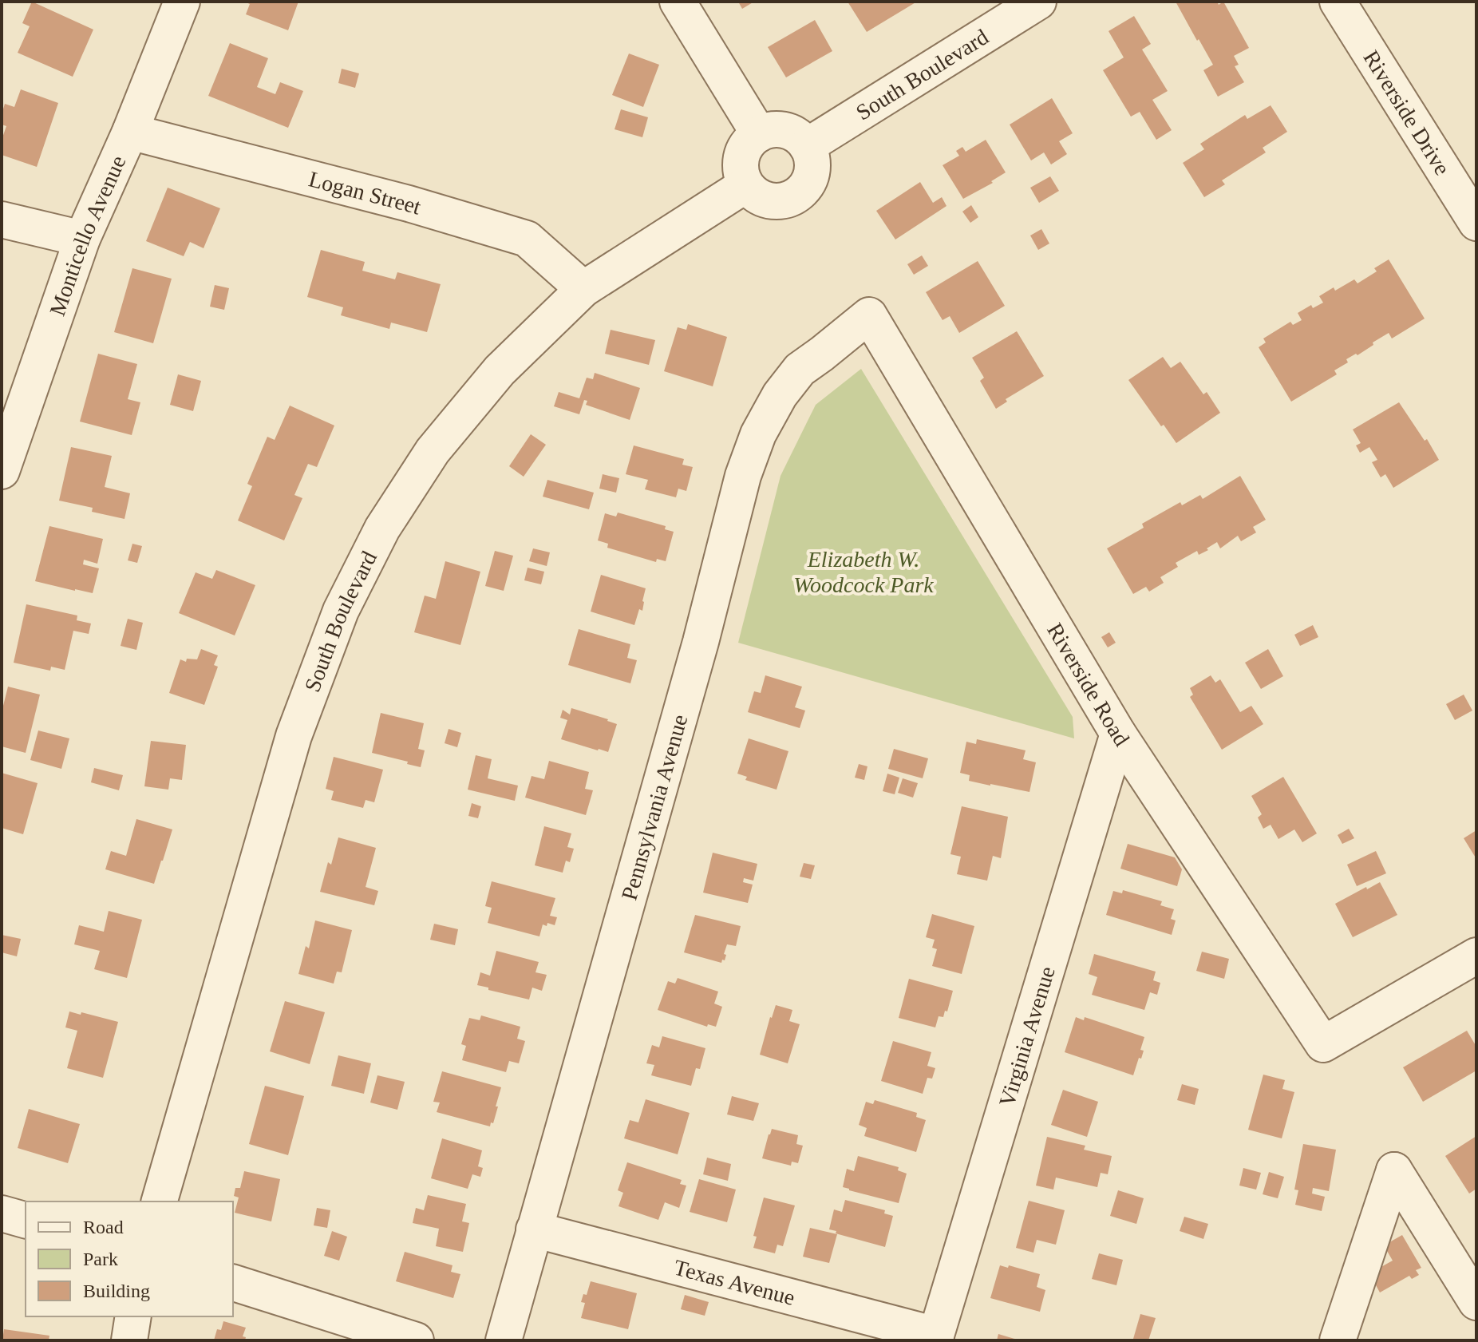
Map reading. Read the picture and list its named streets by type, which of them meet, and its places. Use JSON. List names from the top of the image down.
{
  "streets": {
    "street": [
      "South Boulevard",
      "Riverside Drive",
      "Logan Street",
      "Monticello Avenue",
      "Riverside Road",
      "Pennsylvania Avenue",
      "Virginia Avenue",
      "Texas Avenue"
    ]
  },
  "crossings": [
    ["South Boulevard", "Logan Street"],
    ["Logan Street", "Monticello Avenue"],
    ["Riverside Road", "Pennsylvania Avenue"],
    ["Riverside Road", "Virginia Avenue"],
    ["Pennsylvania Avenue", "Texas Avenue"],
    ["Virginia Avenue", "Texas Avenue"]
  ],
  "parks": ["Elizabeth W. Woodcock Park"],
  "legend": ["Road", "Park", "Building"]
}
